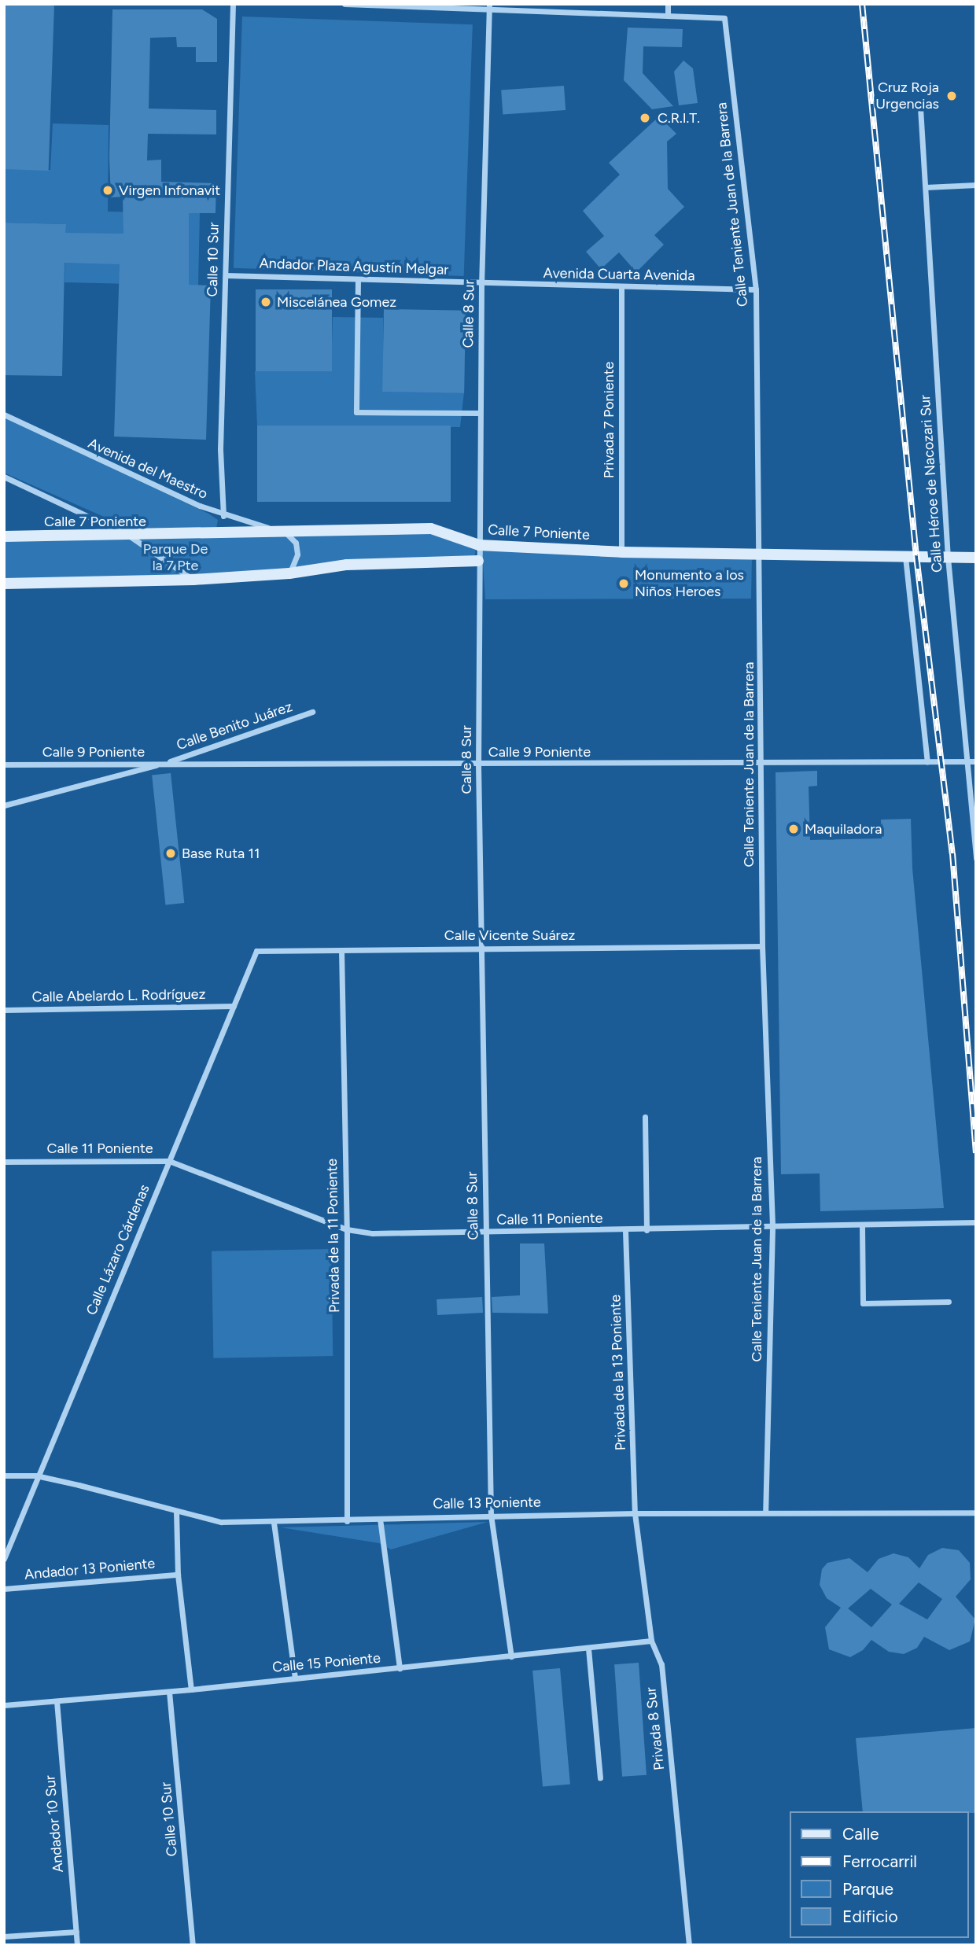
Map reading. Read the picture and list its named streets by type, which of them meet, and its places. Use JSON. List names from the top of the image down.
{
  "streets": {
    "main road": ["Calle 7 Poniente"],
    "street": [
      "Calle Teniente Juan de la Barrera",
      "Calle 10 Sur",
      "Andador Plaza Agustín Melgar",
      "Avenida Cuarta Avenida",
      "Calle 8 Sur",
      "Privada 7 Poniente",
      "Avenida del Maestro",
      "Calle Héroe de Nacozari Sur",
      "Calle Benito Juárez",
      "Calle 9 Poniente",
      "Calle Vicente Suárez",
      "Calle Abelardo L. Rodríguez",
      "Calle 11 Poniente",
      "Privada de la 11 Poniente",
      "Calle Lázaro Cárdenas",
      "Privada de la 13 Poniente",
      "Calle 13 Poniente",
      "Andador 13 Poniente",
      "Calle 15 Poniente",
      "Privada 8 Sur",
      "Andador 10 Sur"
    ]
  },
  "crossings": [
    ["Calle Teniente Juan de la Barrera", "Avenida Cuarta Avenida"],
    ["Calle Teniente Juan de la Barrera", "Calle 7 Poniente"],
    ["Calle Teniente Juan de la Barrera", "Calle 9 Poniente"],
    ["Calle Teniente Juan de la Barrera", "Calle Vicente Suárez"],
    ["Calle Teniente Juan de la Barrera", "Calle 11 Poniente"],
    ["Calle Teniente Juan de la Barrera", "Calle 13 Poniente"],
    ["Calle 10 Sur", "Andador Plaza Agustín Melgar"],
    ["Calle 10 Sur", "Avenida del Maestro"],
    ["Calle 10 Sur", "Calle 15 Poniente"],
    ["Andador Plaza Agustín Melgar", "Avenida Cuarta Avenida"],
    ["Andador Plaza Agustín Melgar", "Calle 8 Sur"],
    ["Avenida Cuarta Avenida", "Calle 8 Sur"],
    ["Avenida Cuarta Avenida", "Privada 7 Poniente"],
    ["Calle 8 Sur", "Calle 7 Poniente"],
    ["Calle 8 Sur", "Calle 9 Poniente"],
    ["Calle 8 Sur", "Calle Vicente Suárez"],
    ["Calle 8 Sur", "Calle 11 Poniente"],
    ["Calle 8 Sur", "Calle 13 Poniente"],
    ["Calle 8 Sur", "Calle 15 Poniente"],
    ["Privada 7 Poniente", "Calle 7 Poniente"],
    ["Avenida del Maestro", "Calle 7 Poniente"],
    ["Calle Héroe de Nacozari Sur", "Calle 7 Poniente"],
    ["Calle Héroe de Nacozari Sur", "Calle 9 Poniente"],
    ["Calle Benito Juárez", "Calle 9 Poniente"],
    ["Calle Vicente Suárez", "Privada de la 11 Poniente"],
    ["Calle Vicente Suárez", "Calle Lázaro Cárdenas"],
    ["Calle Abelardo L. Rodríguez", "Calle Lázaro Cárdenas"],
    ["Calle 11 Poniente", "Privada de la 11 Poniente"],
    ["Calle 11 Poniente", "Calle Lázaro Cárdenas"],
    ["Calle 11 Poniente", "Privada de la 13 Poniente"],
    ["Privada de la 11 Poniente", "Calle 13 Poniente"],
    ["Calle Lázaro Cárdenas", "Calle 13 Poniente"],
    ["Privada de la 13 Poniente", "Calle 13 Poniente"],
    ["Privada de la 13 Poniente", "Privada 8 Sur"],
    ["Calle 13 Poniente", "Privada 8 Sur"],
    ["Calle 15 Poniente", "Privada 8 Sur"],
    ["Calle 15 Poniente", "Andador 10 Sur"]
  ],
  "parks": ["Parque De la 7 Pte"],
  "places": [
    "Cruz Roja Urgencias",
    "C.R.I.T.",
    "Virgen Infonavit",
    "Miscelánea Gomez",
    "Monumento a los Niños Heroes",
    "Maquiladora",
    "Base Ruta 11"
  ],
  "legend": [
    "Calle",
    "Ferrocarril",
    "Parque",
    "Edificio"
  ]
}
